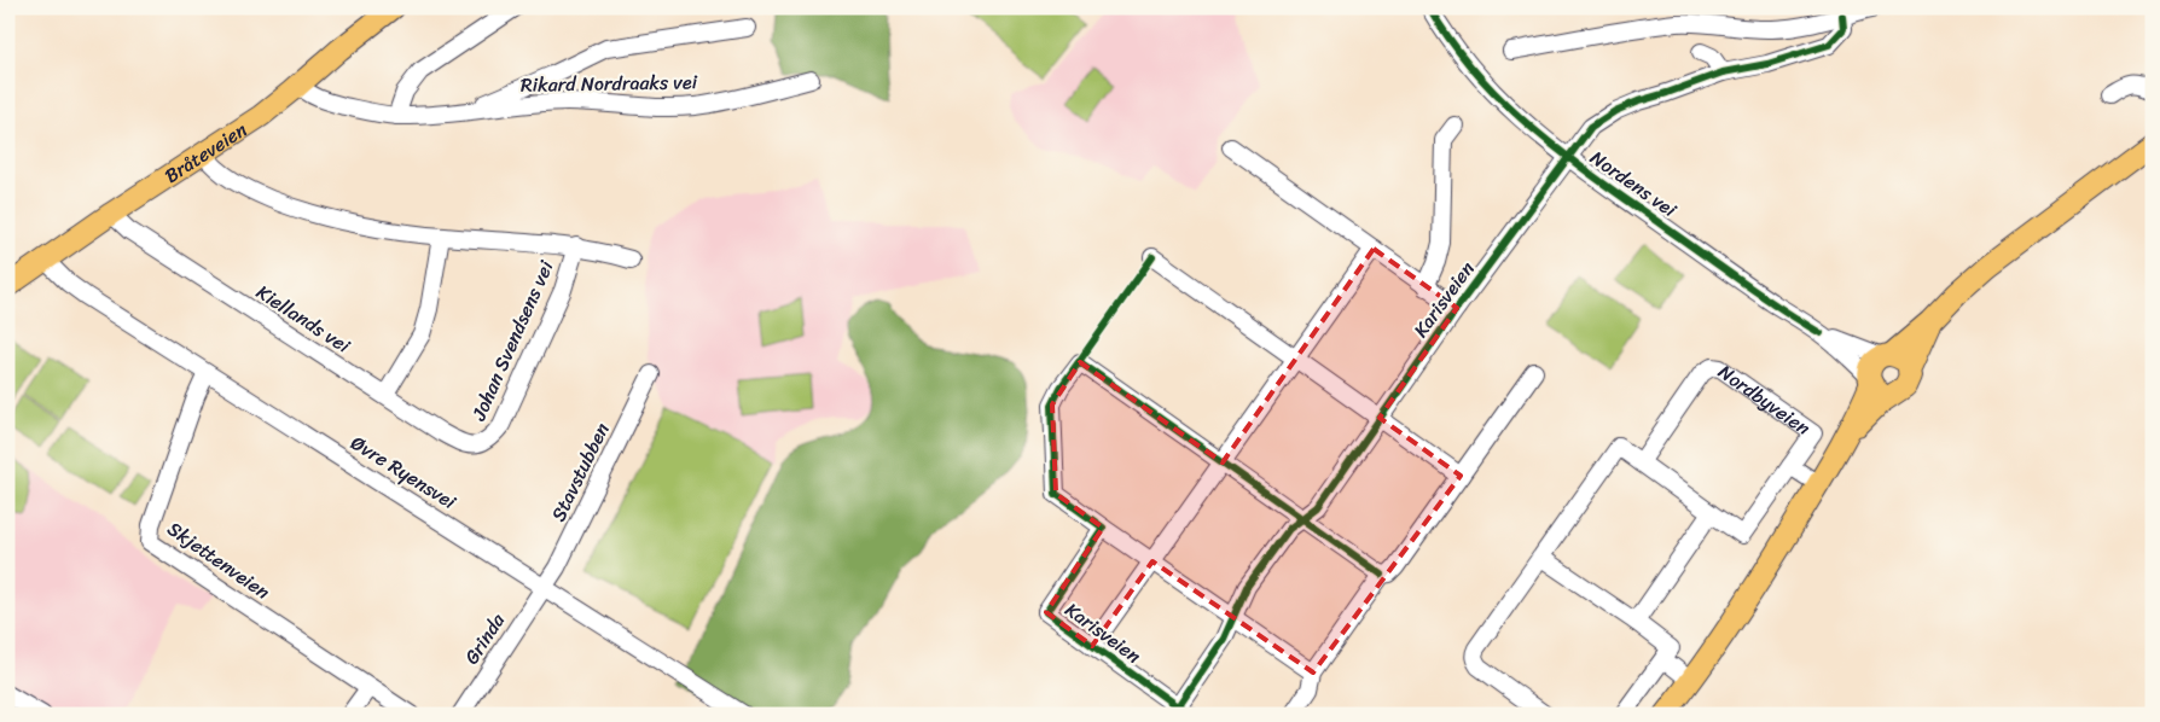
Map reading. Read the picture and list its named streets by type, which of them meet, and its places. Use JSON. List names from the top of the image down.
{
  "streets": {
    "main road": ["Bråteveien"],
    "street": [
      "Rikard Nordraaks vei",
      "Nordens vei",
      "Karisveien",
      "Kiellands vei",
      "Johan Svendsens vei",
      "Nordbyveien",
      "Øvre Ryensvei",
      "Stavstubben",
      "Skjettenveien",
      "Grinda"
    ]
  },
  "crossings": [
    ["Rikard Nordraaks vei", "Bråteveien"],
    ["Bråteveien", "Kiellands vei"],
    ["Bråteveien", "Johan Svendsens vei"],
    ["Bråteveien", "Øvre Ryensvei"],
    ["Nordens vei", "Karisveien"],
    ["Kiellands vei", "Johan Svendsens vei"],
    ["Øvre Ryensvei", "Stavstubben"],
    ["Øvre Ryensvei", "Skjettenveien"],
    ["Øvre Ryensvei", "Grinda"],
    ["Stavstubben", "Grinda"]
  ]
}
